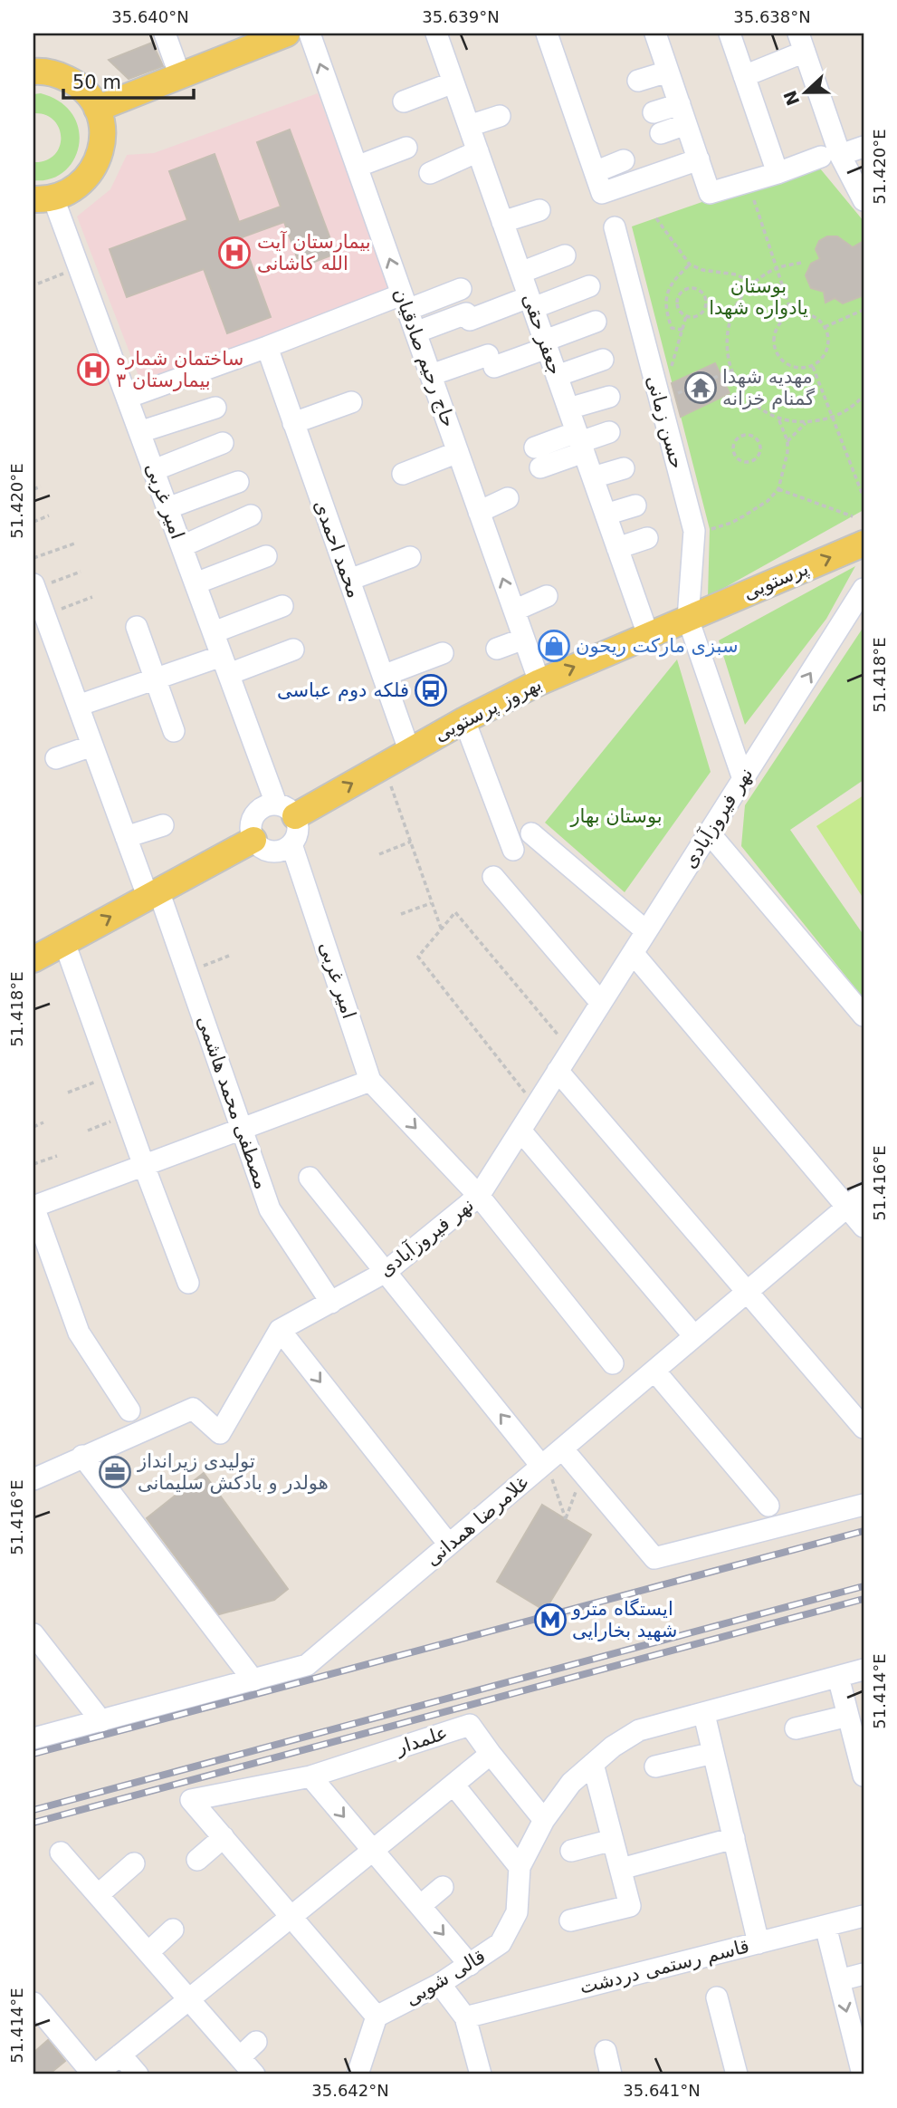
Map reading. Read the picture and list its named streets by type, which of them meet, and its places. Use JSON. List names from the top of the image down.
{
  "streets": {
    "main road": ["پرستویی", "بهروز پرستویی"],
    "street": [
      "جعفر حقی",
      "حاج رحیم صادقیان",
      "حسن زمانی",
      "امیر غربی",
      "محمد احمدی",
      "نهر فیروزآبادی",
      "مصطفی محمد هاشمی",
      "غلامرضا همدانی",
      "علمدار",
      "قاسم رستمی دردشت",
      "قالی شویی"
    ]
  },
  "crossings": [
    ["جعفر حقی", "بهروز پرستویی"],
    ["حاج رحیم صادقیان", "بهروز پرستویی"],
    ["حسن زمانی", "پرستویی"],
    ["حسن زمانی", "بهروز پرستویی"],
    ["امیر غربی", "بهروز پرستویی"],
    ["محمد احمدی", "بهروز پرستویی"],
    ["پرستویی", "بهروز پرستویی"],
    ["نهر فیروزآبادی", "مصطفی محمد هاشمی"]
  ],
  "one_way": ["حاج رحیم صادقیان", "پرستویی", "بهروز پرستویی"],
  "parks": ["بوستان یادواره شهدا", "بوستان بهار"],
  "places": {
    "hospital": ["بیمارستان آیت الله کاشانی", "ساختمان شماره ۳ بیمارستان"],
    "temple": ["مهدیه شهدا گمنام خزانه"],
    "shop": ["سبزی مارکت ریحون"],
    "bus stop": ["فلکه دوم عباسی"],
    "office": ["تولیدی زیرانداز هولدر و بادکش سلیمانی"],
    "metro station": ["ایستگاه مترو شهید بخارایی"]
  },
  "scale_bar": "50 m",
  "north": "left",
  "coordinates": [
    "35.640°N",
    "35.639°N",
    "35.638°N",
    "51.420°E",
    "51.418°E",
    "51.416°E",
    "51.414°E",
    "35.642°N",
    "35.641°N"
  ]
}
